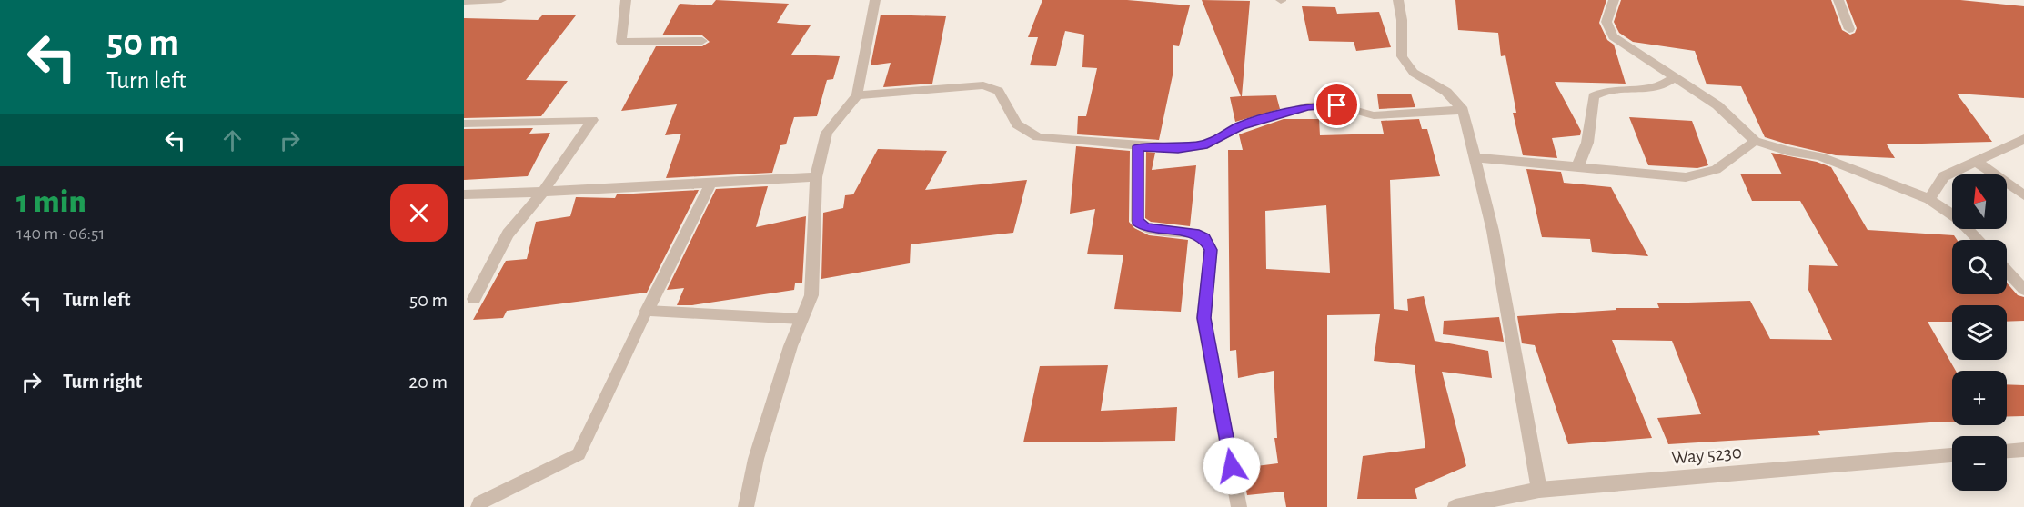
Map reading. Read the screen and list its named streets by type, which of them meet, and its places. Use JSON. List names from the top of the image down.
{
  "streets": {
    "street": ["Way 5230"]
  },
  "north": "top",
  "page": {
    "turn": ["50 m", "Turn left"],
    "heading": ["1 min", "140 m · 06:51"],
    "map_buttons": ["+", "−"],
    "list": [
      {
        "name": "Turn left",
        "value": "50 m"
      },
      {
        "name": "Turn right",
        "value": "20 m"
      }
    ]
  }
}
